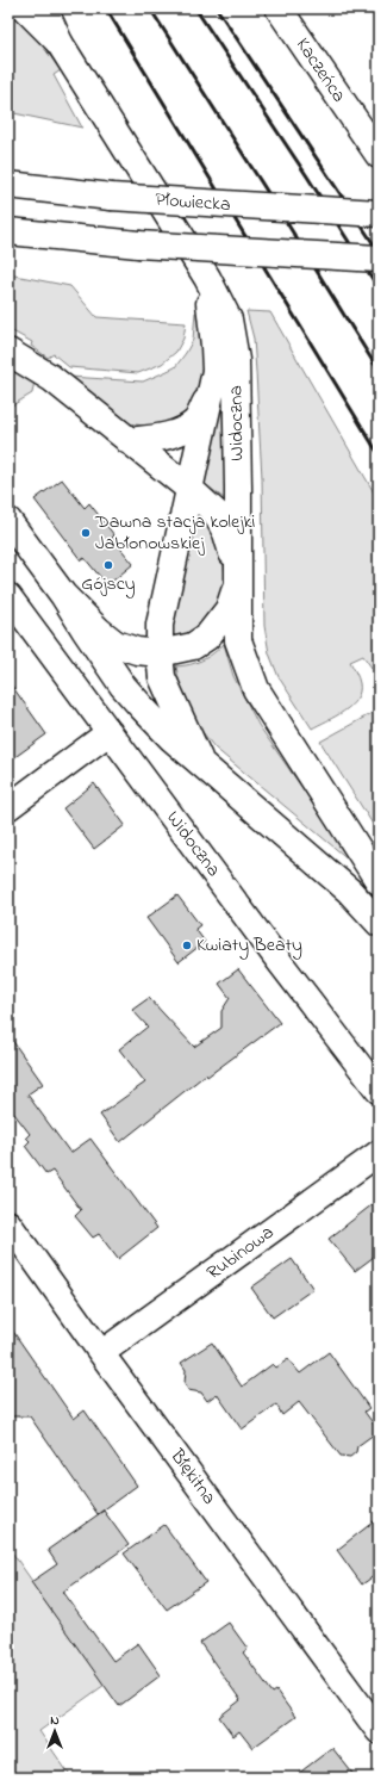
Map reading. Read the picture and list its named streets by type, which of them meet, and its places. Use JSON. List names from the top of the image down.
{
  "streets": {
    "main road": ["Kaczeńca", "Płowiecka", "Widoczna"],
    "street": ["Rubinowa", "Błękitna"]
  },
  "crossings": [
    ["Rubinowa", "Błękitna"]
  ],
  "places": ["Dawna stacja kolejki Jabłonowskiej", "Gójscy", "Kwiaty Beaty"],
  "north": "top"
}
